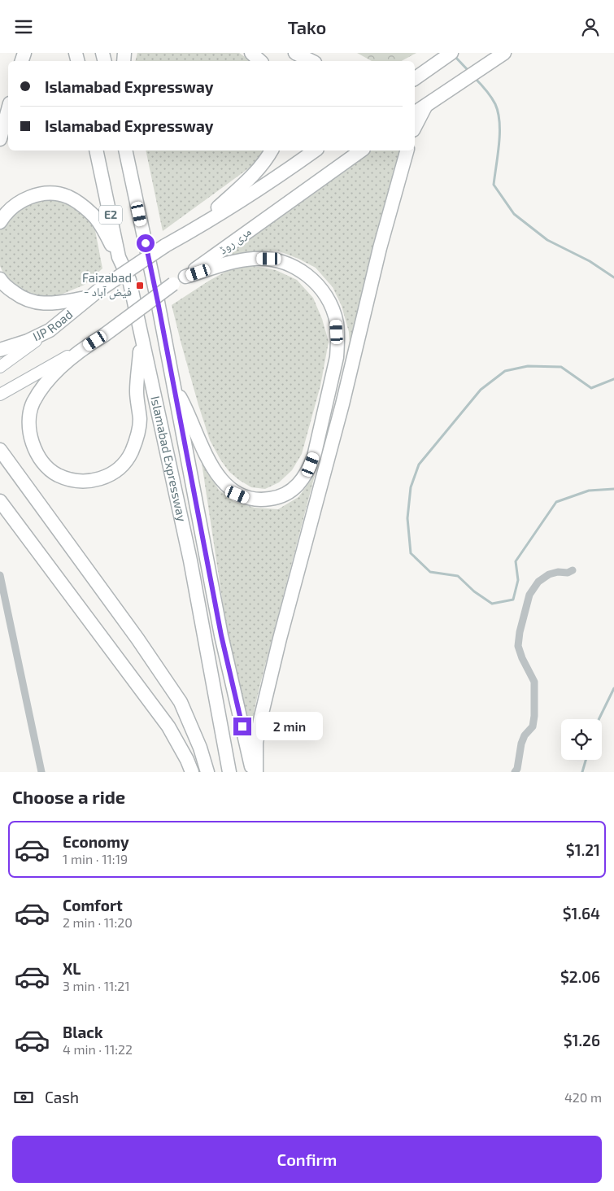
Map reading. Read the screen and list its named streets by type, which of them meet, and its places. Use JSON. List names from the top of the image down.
{
  "streets": {
    "highway": [
      "E2",
      "مری روڈ",
      "IJP Road",
      "Islamabad Expressway"
    ]
  },
  "places": {
    "transit": ["Faizabad - فیض آباد"]
  },
  "page": {
    "header": "Tako",
    "banner": ["Islamabad Expressway", "Islamabad Expressway"],
    "bubble": "2 min",
    "heading": "Choose a ride",
    "list": [
      {
        "name": "Economy",
        "note": "1 min · 11:19",
        "value": "$1.21"
      },
      {
        "name": "Comfort",
        "note": "2 min · 11:20",
        "value": "$1.64"
      },
      {
        "name": "XL",
        "note": "3 min · 11:21",
        "value": "$2.06"
      },
      {
        "name": "Black",
        "note": "4 min · 11:22",
        "value": "$1.26"
      }
    ],
    "pay": ["Cash", "420 m"],
    "buttons": "Confirm"
  }
}
